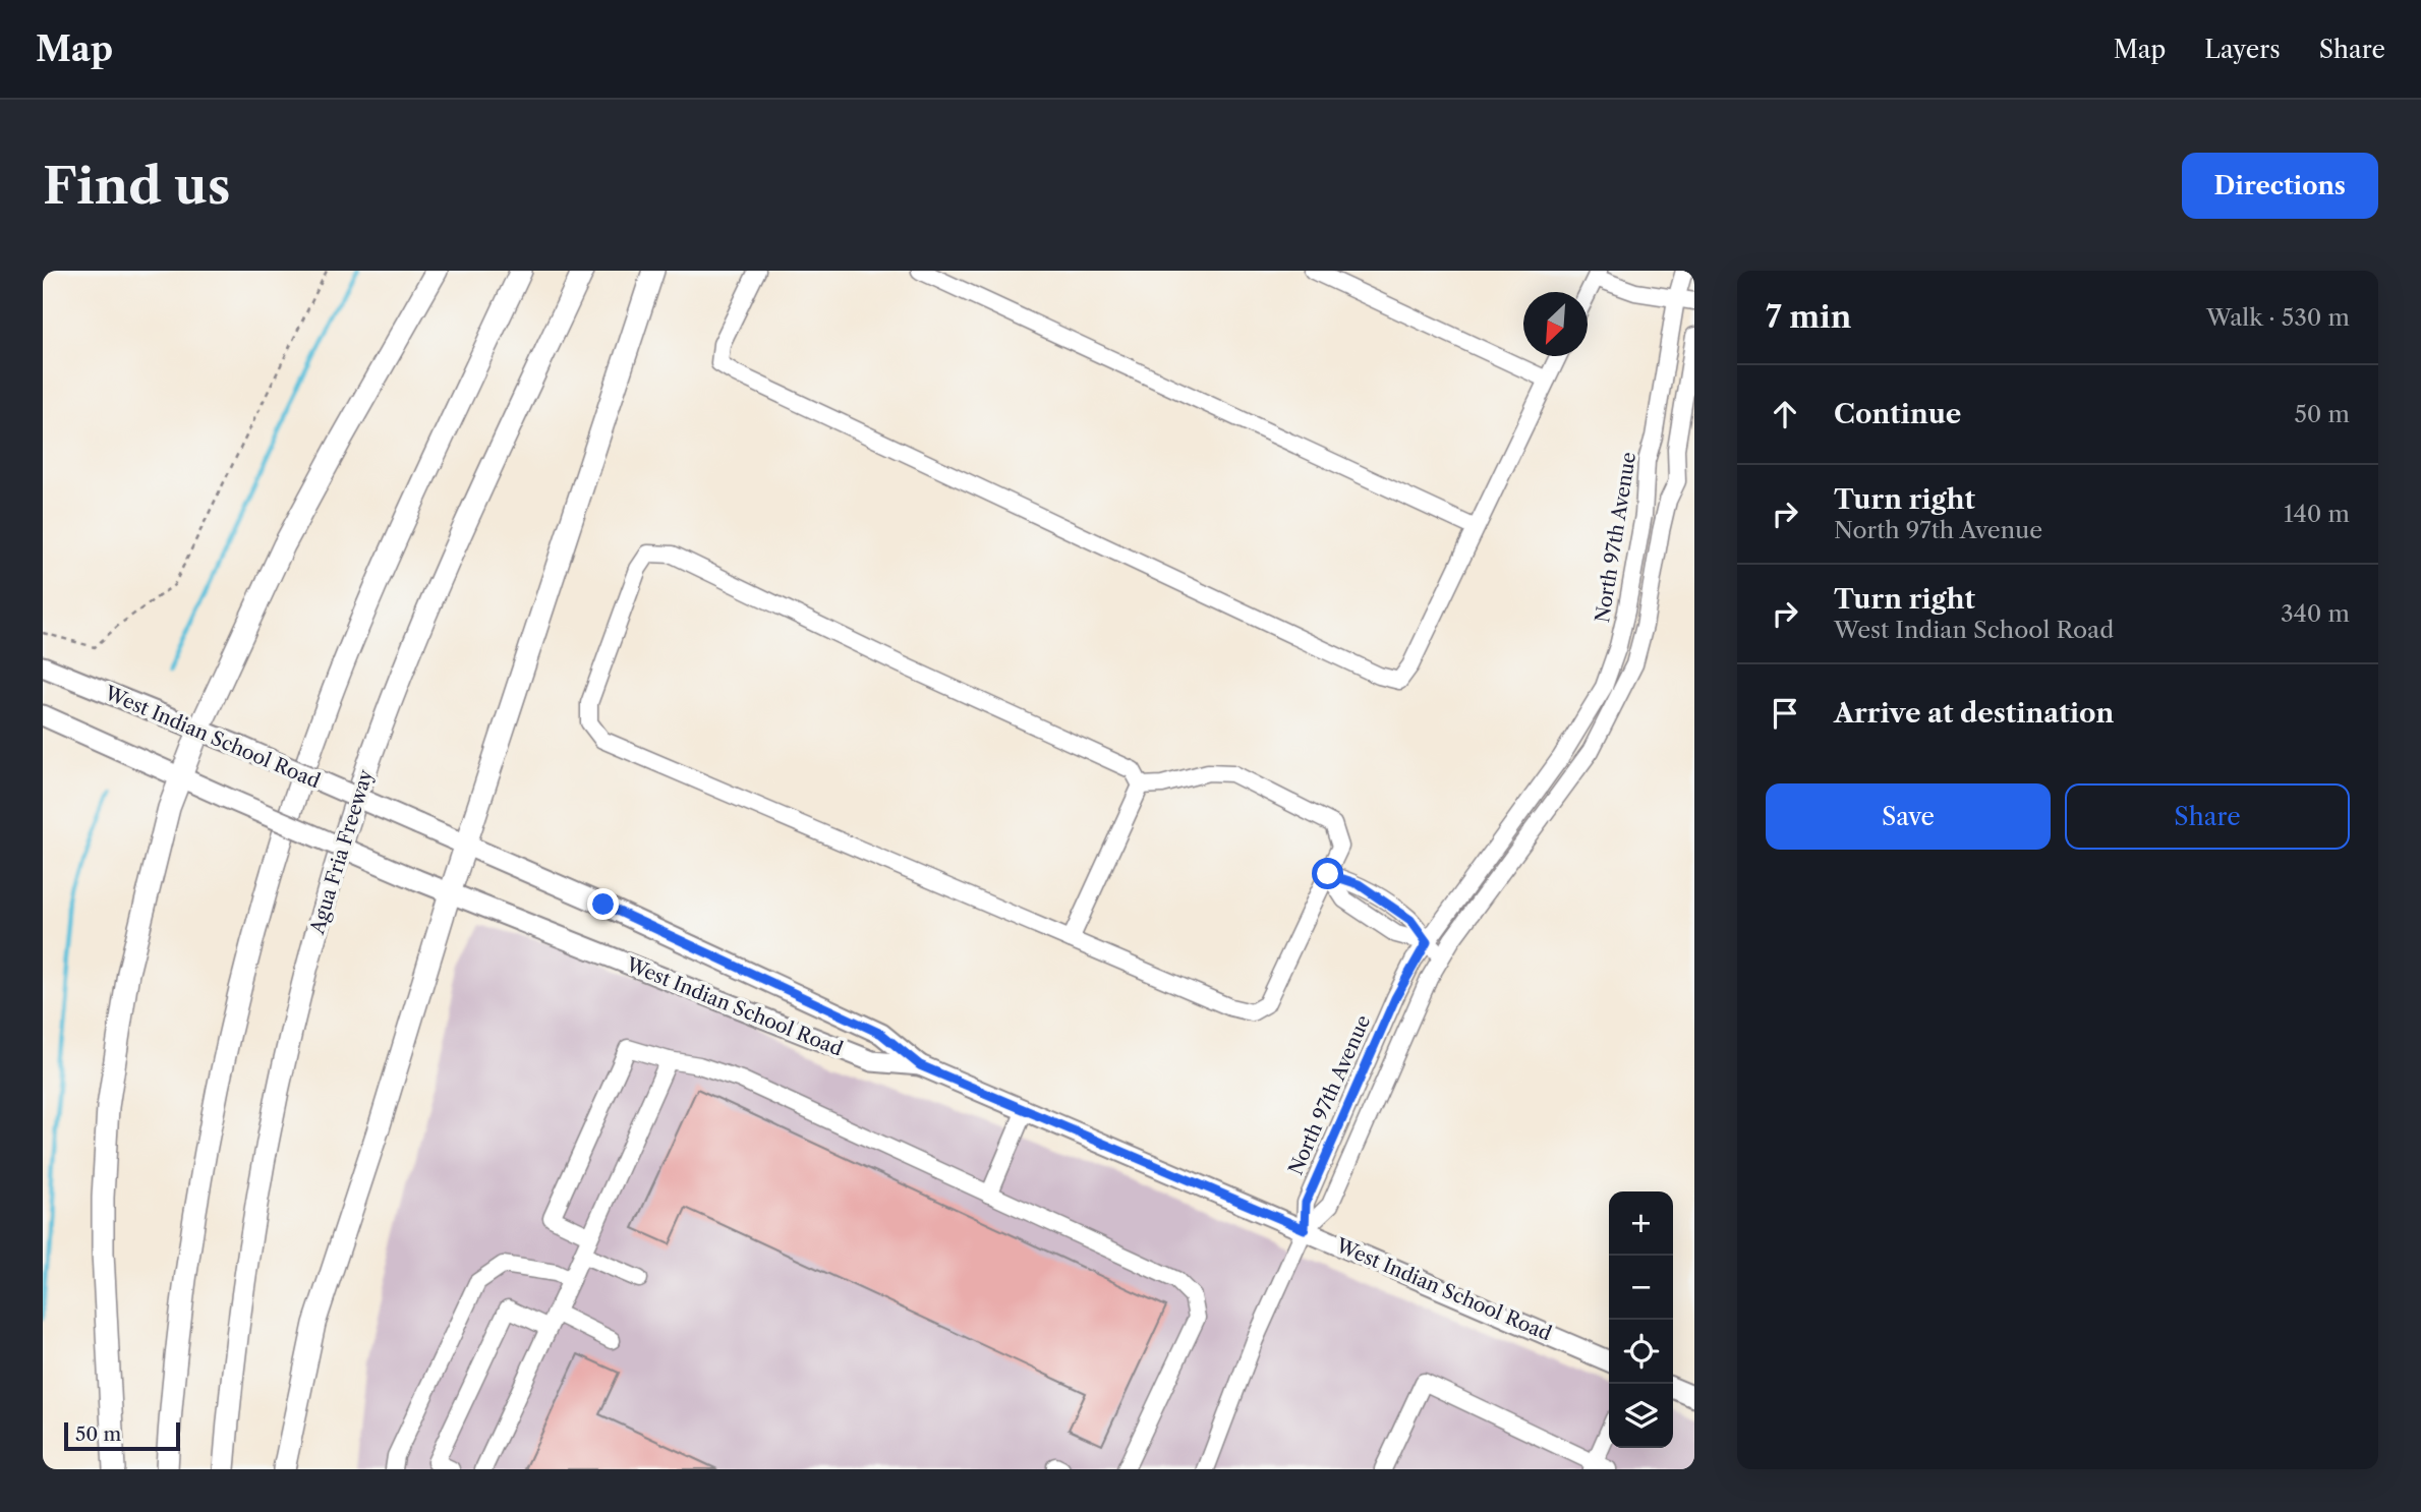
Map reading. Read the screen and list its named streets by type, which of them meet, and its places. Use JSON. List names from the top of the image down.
{
  "streets": {
    "highway": ["Agua Fria Freeway"],
    "main road": ["West Indian School Road"],
    "street": ["North 97th Avenue"]
  },
  "crossings": [
    ["North 97th Avenue", "West Indian School Road"]
  ],
  "scale_bar": "50 m",
  "north": "bottom left",
  "page": {
    "header": "Map",
    "nav": ["Map", "Layers", "Share"],
    "buttons": [
      "Directions",
      ["Save", "Share"]
    ],
    "title": "Find us",
    "heading": ["7 min", "Walk · 530 m"],
    "list": [
      ["Continue", "50 m"],
      ["Turn right", "North 97th Avenue", "140 m"],
      ["Turn right", "West Indian School Road", "340 m"],
      "Arrive at destination"
    ],
    "map_buttons": ["+", "−"],
    "scale": "50 m"
  }
}
